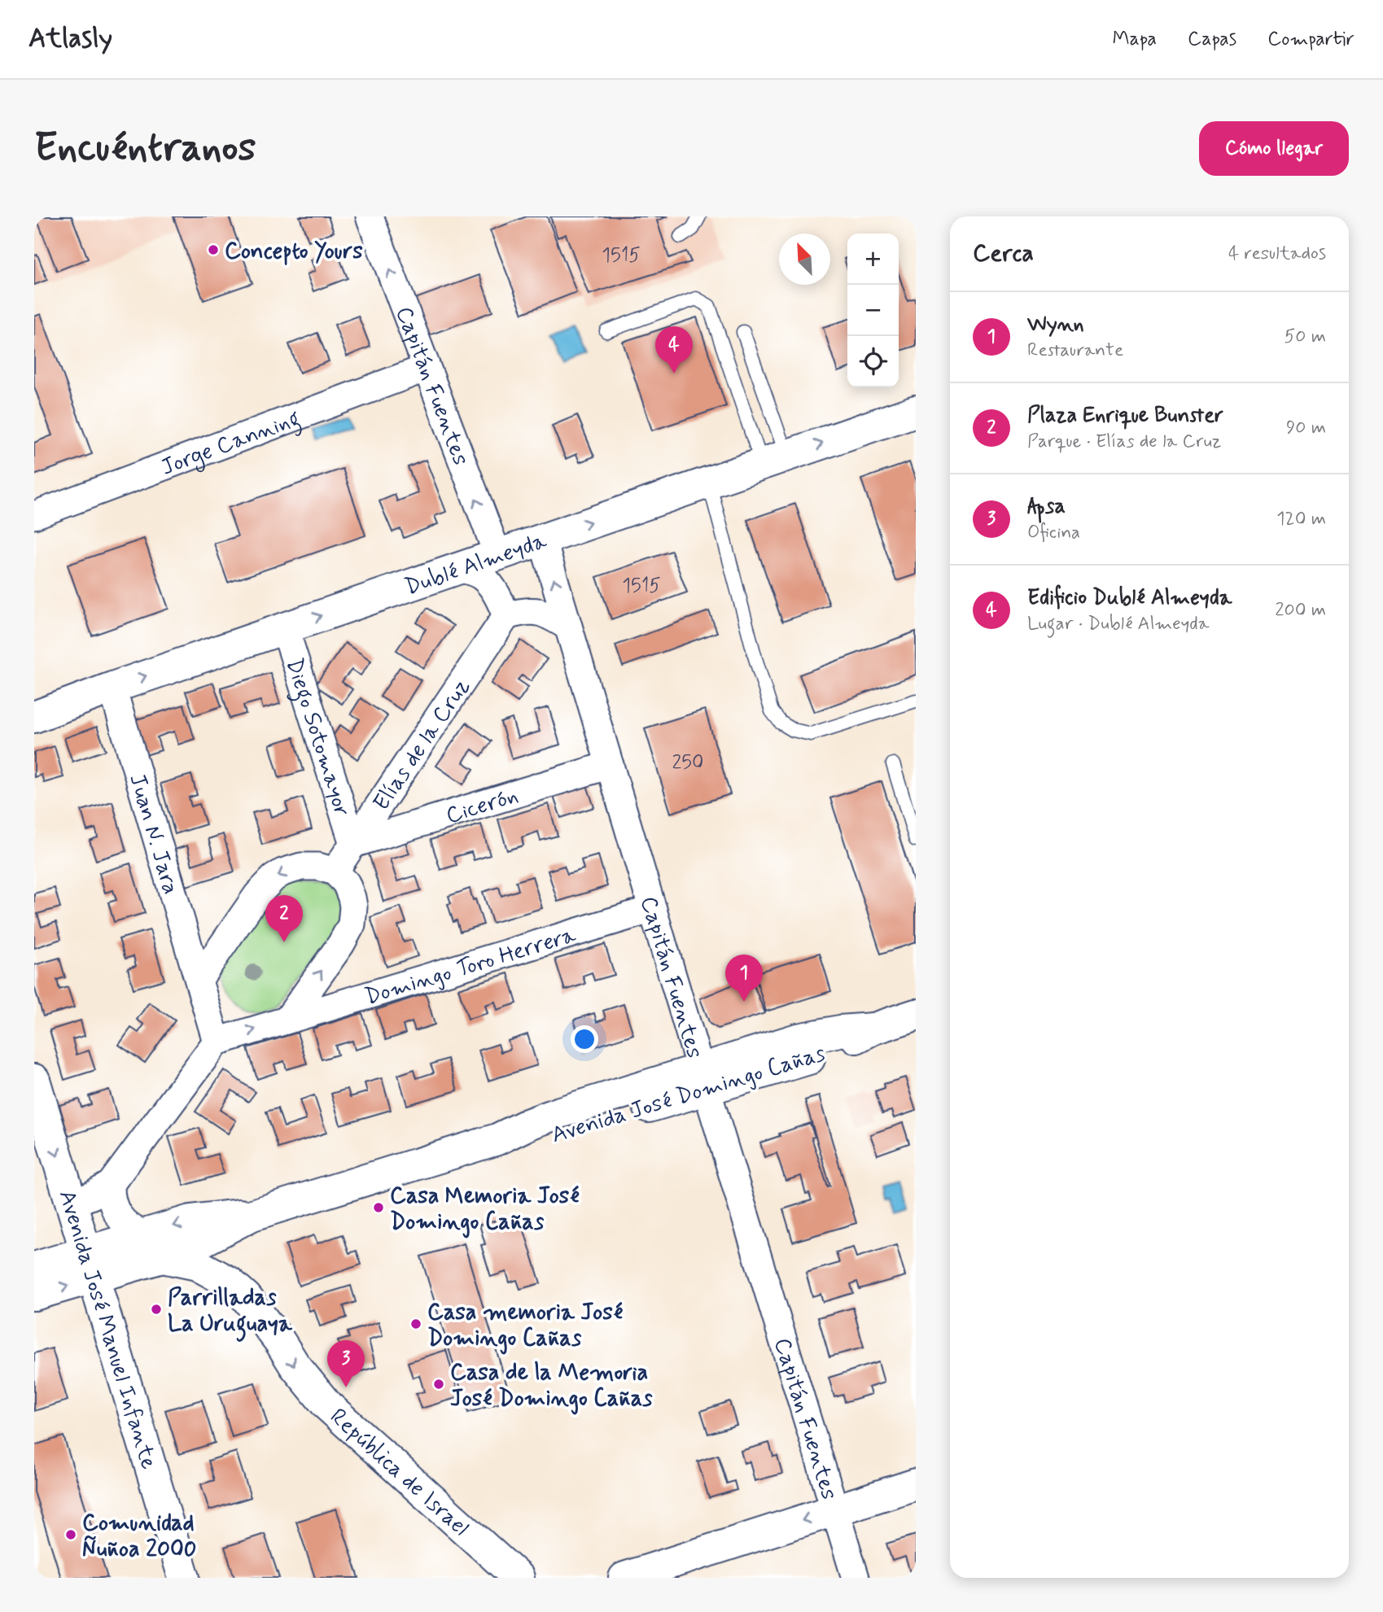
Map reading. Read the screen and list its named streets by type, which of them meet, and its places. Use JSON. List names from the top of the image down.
{
  "streets": {
    "street": [
      "Capitán Fuentes",
      "Jorge Canning",
      "Dublé Almeyda",
      "Diego Sotomayor",
      "Elías de la Cruz",
      "Cicerón",
      "Juan N. Jara",
      "Domingo Toro Herrera",
      "Avenida José Domingo Cañas",
      "Avenida José Manuel Infante",
      "República de Israel"
    ]
  },
  "crossings": [
    ["Capitán Fuentes", "Jorge Canning"],
    ["Capitán Fuentes", "Dublé Almeyda"],
    ["Capitán Fuentes", "Cicerón"],
    ["Capitán Fuentes", "Domingo Toro Herrera"],
    ["Capitán Fuentes", "Avenida José Domingo Cañas"],
    ["Dublé Almeyda", "Diego Sotomayor"],
    ["Dublé Almeyda", "Juan N. Jara"],
    ["Diego Sotomayor", "Elías de la Cruz"],
    ["Diego Sotomayor", "Cicerón"],
    ["Elías de la Cruz", "Cicerón"],
    ["Avenida José Domingo Cañas", "Avenida José Manuel Infante"],
    ["Avenida José Domingo Cañas", "República de Israel"]
  ],
  "one_way": ["Dublé Almeyda", "República de Israel"],
  "places": [
    "Concepto Yours",
    "Casa Memoria José Domingo Cañas",
    "Parrilladas La Uruguaya",
    "Casa memoria José Domingo Cañas",
    "Casa de la Memoria José Domingo Cañas",
    "Comunidad Ñuñoa 2000"
  ],
  "house_numbers": ["1515", "1515", "250"],
  "north": "top left",
  "page": {
    "header": "Atlasly",
    "nav": ["Mapa", "Capas", "Compartir"],
    "buttons": "Cómo llegar",
    "title": "Encuéntranos",
    "heading": ["Cerca", "4 resultados"],
    "map_buttons": ["+", "−"],
    "list": [
      {
        "mark": "1",
        "name": "Wynn",
        "note": "Restaurante",
        "value": "50 m"
      },
      {
        "mark": "2",
        "name": "Plaza Enrique Bunster",
        "note": "Parque · Elías de la Cruz",
        "value": "90 m"
      },
      {
        "mark": "3",
        "name": "Apsa",
        "note": "Oficina",
        "value": "120 m"
      },
      {
        "mark": "4",
        "name": "Edificio Dublé Almeyda",
        "note": "Lugar · Dublé Almeyda",
        "value": "200 m"
      }
    ],
    "pins": [
      "4",
      "2",
      "1",
      "3"
    ]
  }
}
